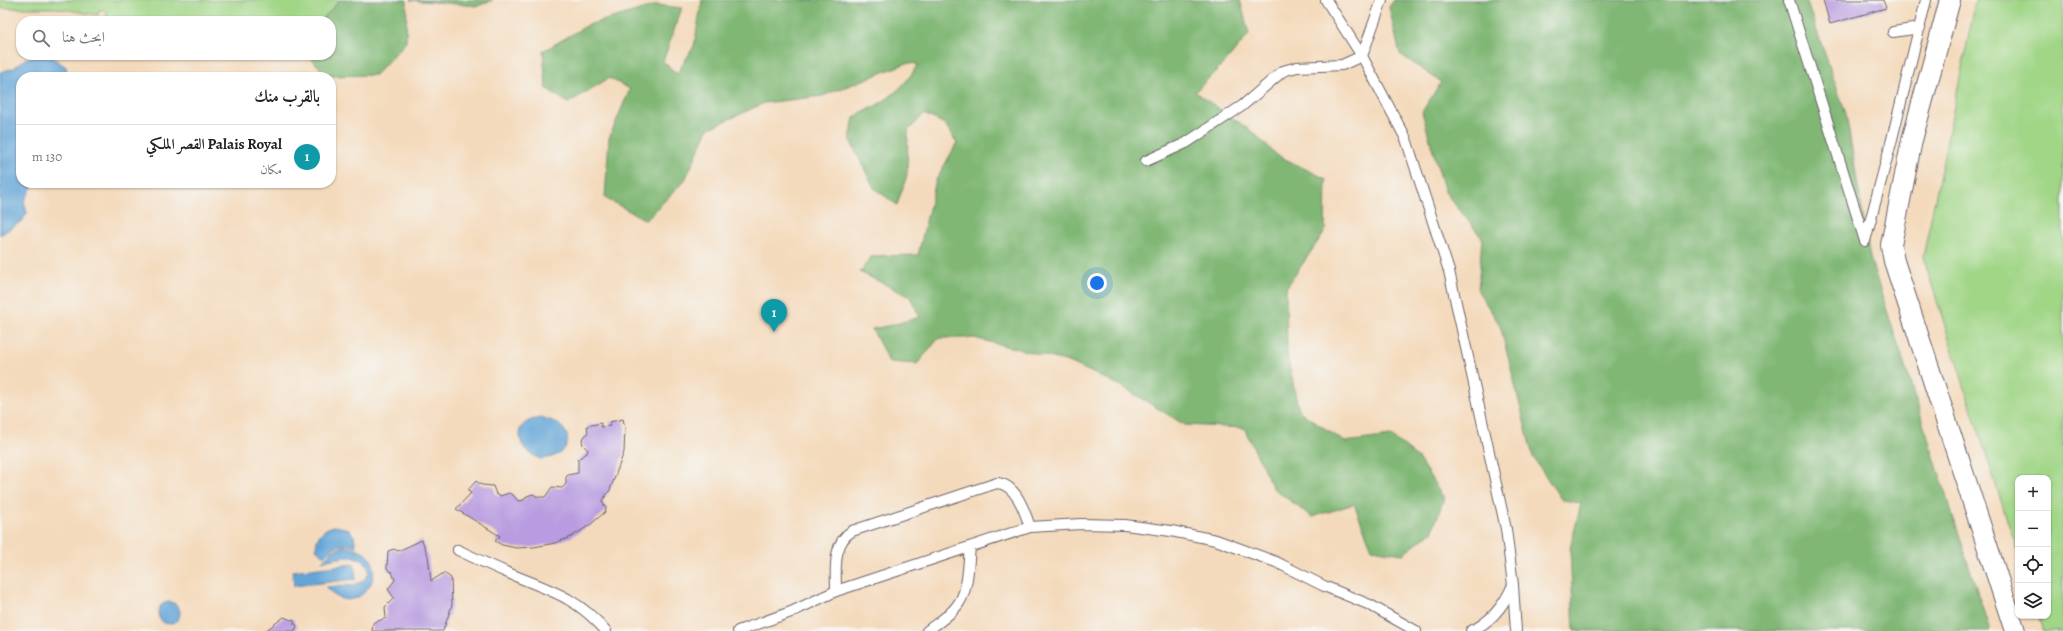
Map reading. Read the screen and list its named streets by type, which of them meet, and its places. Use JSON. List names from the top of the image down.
{
  "page": {
    "search": "ابحث هنا",
    "heading": "بالقرب منك",
    "list": [
      {
        "mark": "1",
        "name": "Palais Royal القصر الملكي",
        "note": "مكان",
        "value": "130 m"
      }
    ],
    "pins": "1",
    "map_buttons": ["+", "−"]
  }
}
